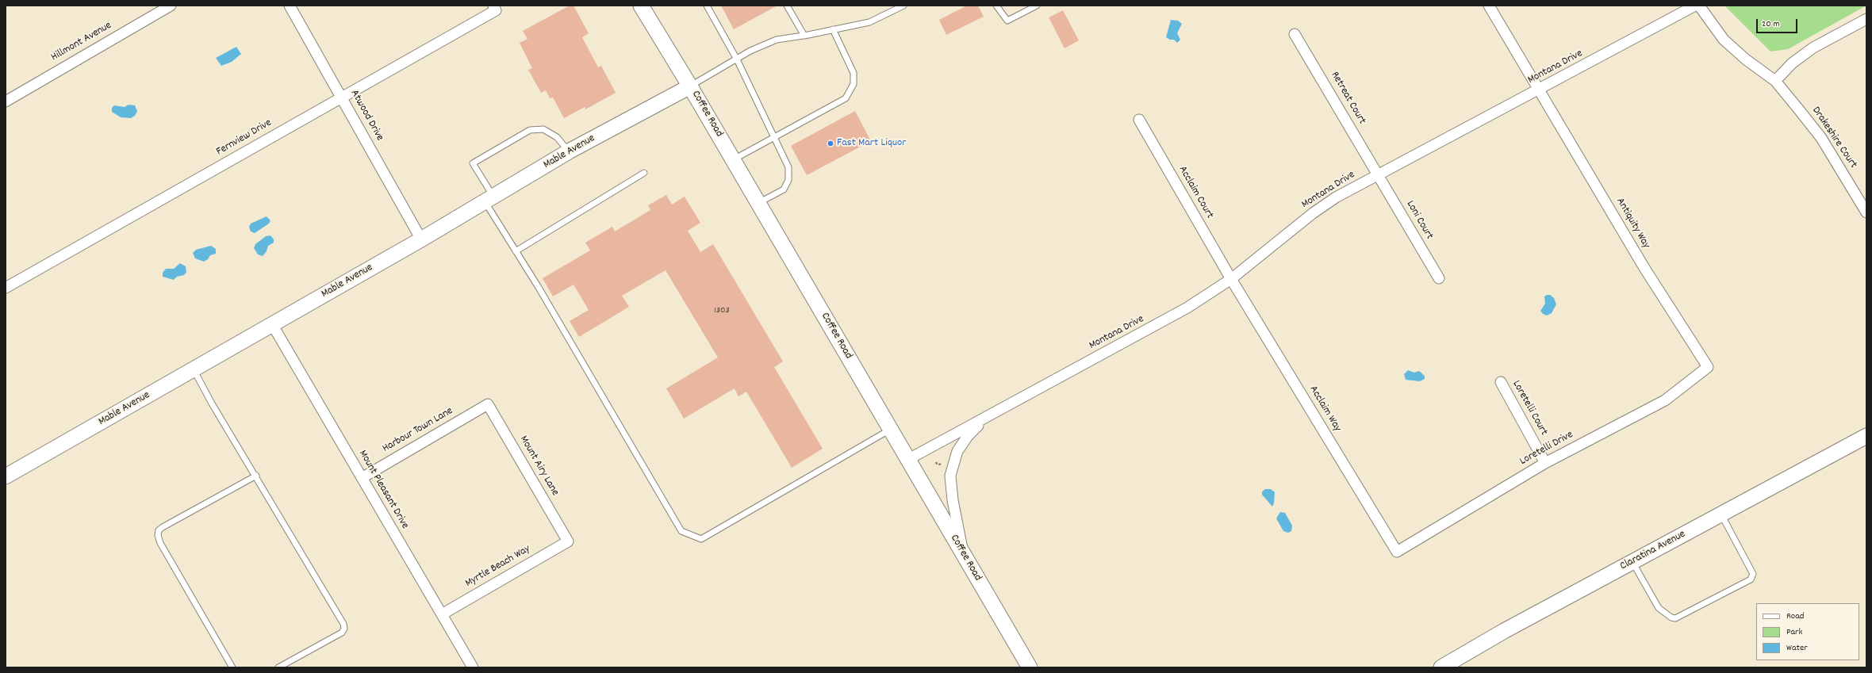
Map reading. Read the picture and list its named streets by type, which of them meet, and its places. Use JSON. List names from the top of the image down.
{
  "streets": {
    "main road": ["Coffee Road", "Mable Avenue", "Claratina Avenue"],
    "street": [
      "Hillmont Avenue",
      "Montana Drive",
      "Retreat Court",
      "Atwood Drive",
      "Fernview Drive",
      "Drakeshire Court",
      "Acclaim Court",
      "Loni Court",
      "Antiquity Way",
      "Loretelli Court",
      "Acclaim Way",
      "Harbour Town Lane",
      "Loretelli Drive",
      "Mount Airy Lane",
      "Mount Pleasant Drive",
      "Myrtle Beach Way"
    ]
  },
  "crossings": [
    ["Montana Drive", "Retreat Court"],
    ["Montana Drive", "Coffee Road"],
    ["Montana Drive", "Acclaim Court"],
    ["Montana Drive", "Loni Court"],
    ["Montana Drive", "Antiquity Way"],
    ["Montana Drive", "Acclaim Way"],
    ["Retreat Court", "Loni Court"],
    ["Coffee Road", "Mable Avenue"],
    ["Atwood Drive", "Fernview Drive"],
    ["Atwood Drive", "Mable Avenue"],
    ["Mable Avenue", "Mount Pleasant Drive"],
    ["Acclaim Court", "Acclaim Way"],
    ["Antiquity Way", "Loretelli Drive"],
    ["Loretelli Court", "Loretelli Drive"],
    ["Acclaim Way", "Loretelli Drive"],
    ["Harbour Town Lane", "Mount Airy Lane"],
    ["Harbour Town Lane", "Mount Pleasant Drive"],
    ["Mount Airy Lane", "Myrtle Beach Way"],
    ["Mount Pleasant Drive", "Myrtle Beach Way"]
  ],
  "places": ["Fast Mart Liquor"],
  "house_numbers": ["1303"],
  "legend": ["Road", "Park", "Water"],
  "scale_bar": "20 m"
}
